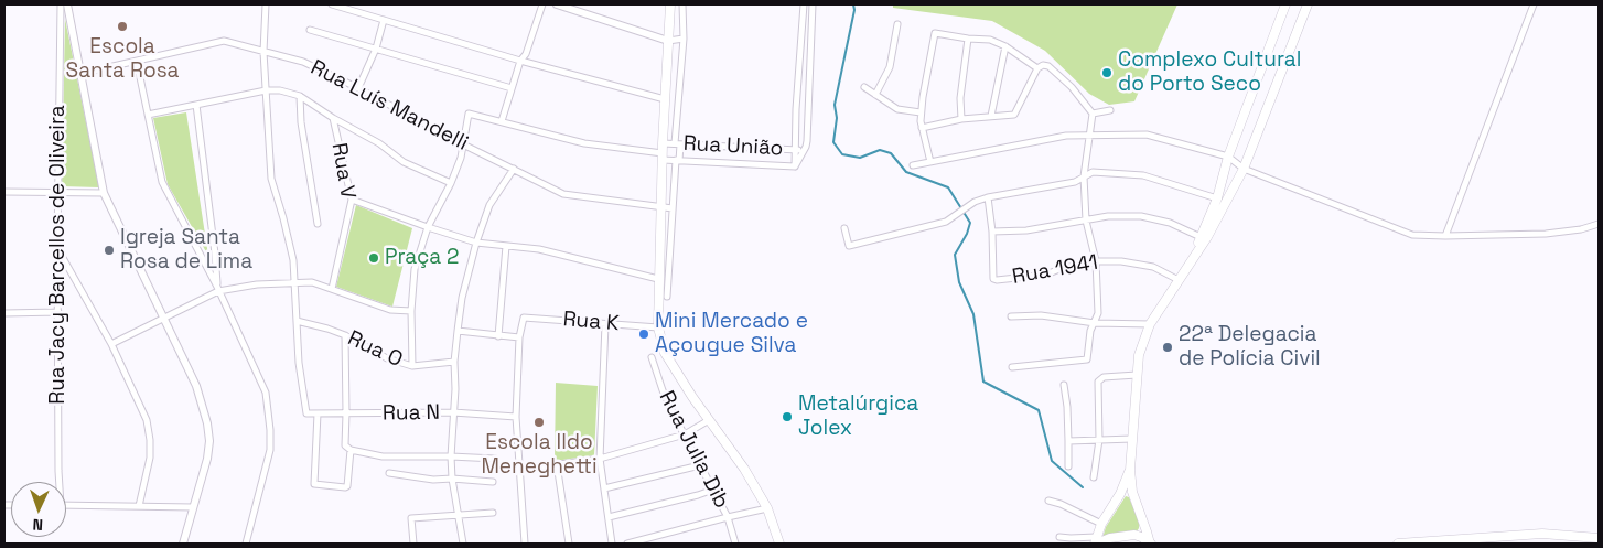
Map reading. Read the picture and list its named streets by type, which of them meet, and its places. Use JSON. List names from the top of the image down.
{
  "streets": {
    "street": [
      "Rua Luís Mandelli",
      "Rua União",
      "Rua V",
      "Rua Jacy Barcellos de Oliveira",
      "Rua 1941",
      "Rua K",
      "Rua O",
      "Rua N",
      "Rua Julia Dib"
    ]
  },
  "crossings": [
    ["Rua Luís Mandelli", "Rua União"],
    ["Rua O", "Rua N"]
  ],
  "places": [
    "Escola Santa Rosa",
    "Complexo Cultural do Porto Seco",
    "Igreja Santa Rosa de Lima",
    "Praça 2",
    "Mini Mercado e Açougue Silva",
    "22ª Delegacia de Polícia Civil",
    "Metalúrgica Jolex",
    "Escola Ildo Meneghetti"
  ],
  "north": "bottom"
}
